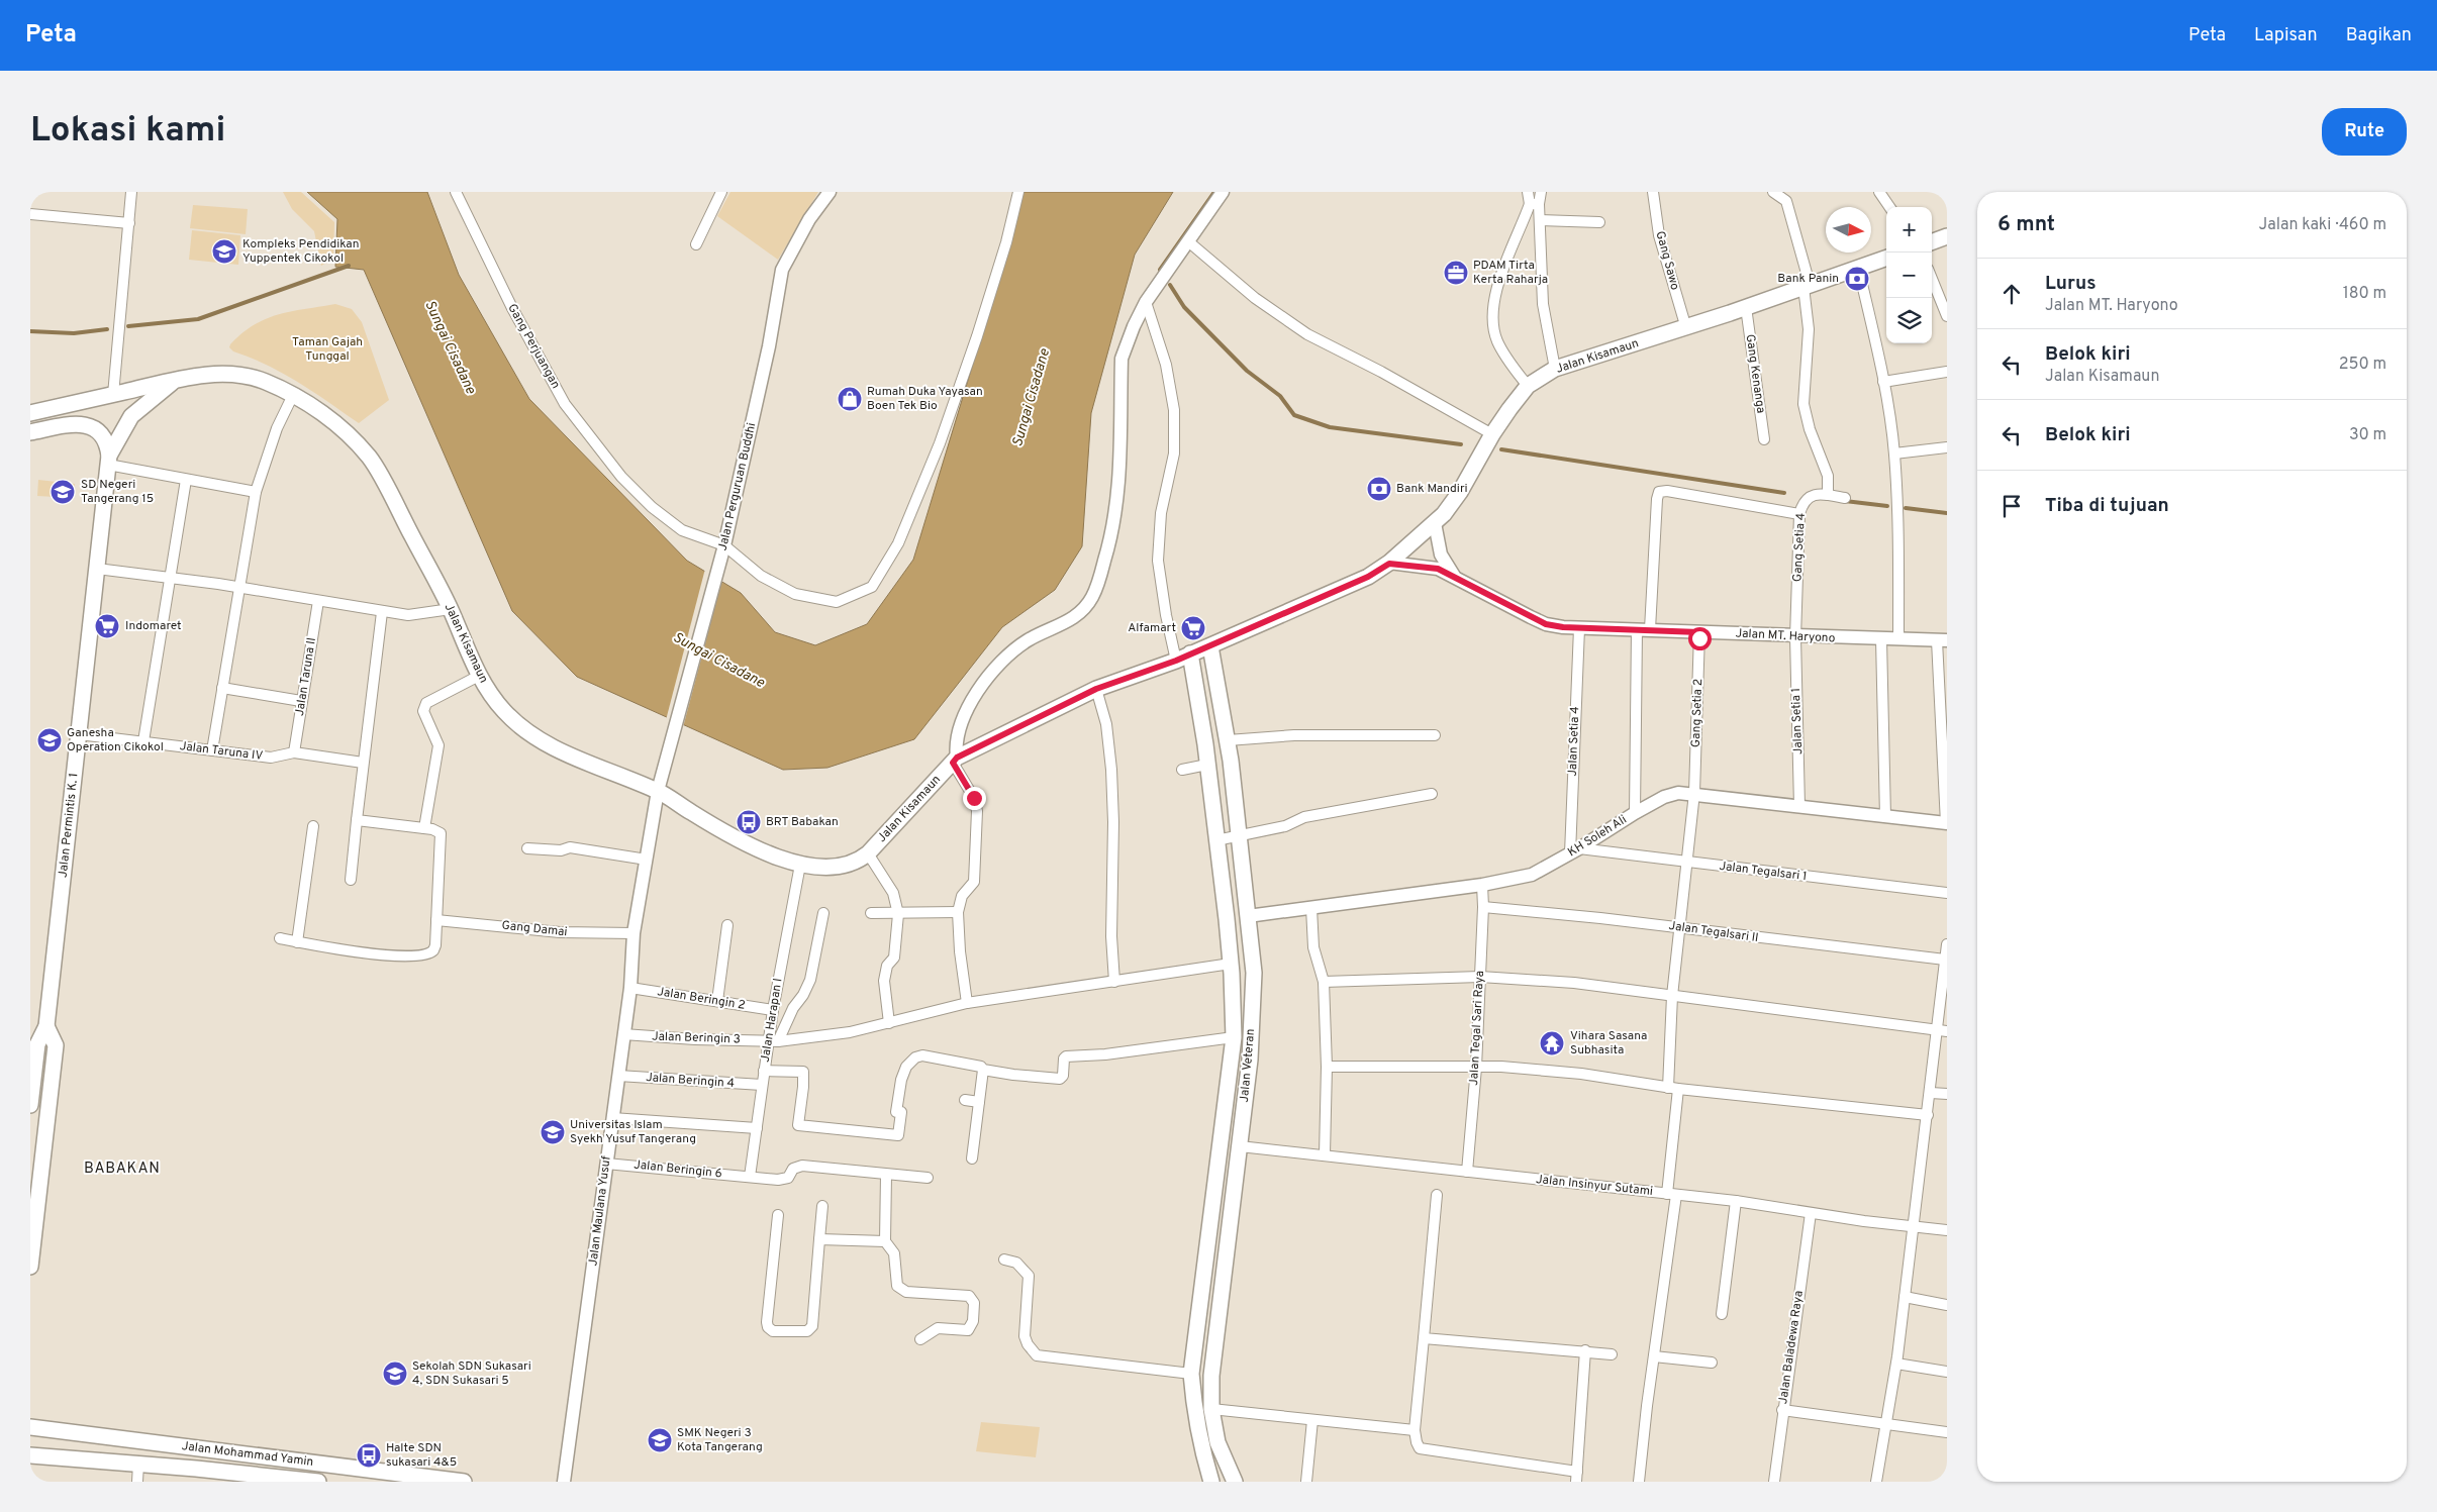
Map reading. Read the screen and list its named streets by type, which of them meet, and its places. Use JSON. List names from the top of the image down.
{
  "streets": {
    "main road": [
      "Jalan Kisamaun",
      "Jalan Permintis K. 1",
      "Jalan Veteran",
      "Jalan Mohammad Yamin"
    ],
    "street": [
      "Gang Sawo",
      "Gang Perjuangan",
      "Gang Kenanga",
      "Jalan Perguruan Buddhi",
      "Gang Setia 4",
      "Jalan MT. Haryono",
      "Jalan Taruna II",
      "Gang Setia 2",
      "Jalan Setia 1",
      "Jalan Setia 4",
      "Jalan Taruna IV",
      "KH Soleh Ali",
      "Jalan Tegalsari 1",
      "Gang Damai",
      "Jalan Tegalsari II",
      "Jalan Beringin 2",
      "Jalan Harapan I",
      "Jalan Tegal Sari Raya",
      "Jalan Beringin 3",
      "Jalan Beringin 4",
      "Jalan Beringin 6",
      "Jalan Insinyur Sutami",
      "Jalan Maulana Yusuf",
      "Jalan Baladewa Raya"
    ]
  },
  "crossings": [
    ["Gang Sawo", "Jalan Kisamaun"],
    ["Gang Perjuangan", "Jalan Perguruan Buddhi"],
    ["Jalan Kisamaun", "Gang Kenanga"],
    ["Jalan Kisamaun", "Jalan Perguruan Buddhi"],
    ["Jalan Kisamaun", "Jalan MT. Haryono"],
    ["Jalan Kisamaun", "Jalan Permintis K. 1"],
    ["Jalan Kisamaun", "Jalan Harapan I"],
    ["Jalan Kisamaun", "Jalan Veteran"],
    ["Jalan Kisamaun", "Jalan Maulana Yusuf"],
    ["Jalan Perguruan Buddhi", "Jalan Maulana Yusuf"],
    ["Gang Setia 4", "Jalan MT. Haryono"],
    ["Gang Setia 4", "Jalan Setia 1"],
    ["Jalan MT. Haryono", "Gang Setia 2"],
    ["Jalan MT. Haryono", "Jalan Setia 1"],
    ["Jalan MT. Haryono", "Jalan Setia 4"],
    ["Jalan Taruna II", "Jalan Taruna IV"],
    ["Gang Setia 2", "KH Soleh Ali"],
    ["Gang Setia 2", "Jalan Tegalsari 1"],
    ["Gang Setia 2", "Jalan Tegalsari II"],
    ["Gang Setia 2", "Jalan Insinyur Sutami"],
    ["Jalan Setia 1", "KH Soleh Ali"],
    ["Jalan Setia 4", "KH Soleh Ali"],
    ["Jalan Setia 4", "Jalan Tegalsari 1"],
    ["Jalan Taruna IV", "Jalan Permintis K. 1"],
    ["KH Soleh Ali", "Jalan Tegalsari 1"],
    ["KH Soleh Ali", "Jalan Tegal Sari Raya"],
    ["KH Soleh Ali", "Jalan Veteran"],
    ["Gang Damai", "Jalan Maulana Yusuf"],
    ["Jalan Tegalsari II", "Jalan Tegal Sari Raya"],
    ["Jalan Beringin 2", "Jalan Harapan I"],
    ["Jalan Beringin 2", "Jalan Maulana Yusuf"],
    ["Jalan Harapan I", "Jalan Beringin 3"],
    ["Jalan Harapan I", "Jalan Beringin 4"],
    ["Jalan Harapan I", "Jalan Beringin 6"],
    ["Jalan Tegal Sari Raya", "Jalan Insinyur Sutami"],
    ["Jalan Beringin 3", "Jalan Veteran"],
    ["Jalan Beringin 3", "Jalan Maulana Yusuf"],
    ["Jalan Veteran", "Jalan Insinyur Sutami"],
    ["Jalan Beringin 4", "Jalan Maulana Yusuf"],
    ["Jalan Beringin 6", "Jalan Maulana Yusuf"],
    ["Jalan Insinyur Sutami", "Jalan Baladewa Raya"]
  ],
  "districts": ["BABAKAN"],
  "water": ["Sungai Cisadane"],
  "parks": ["Taman Gajah Tunggal"],
  "places": {
    "school or university": [
      "Kompleks Pendidikan Yuppentek Cikokol",
      "SD Negeri Tangerang 15",
      "Ganesha Operation Cikokol",
      "Universitas Islam Syekh Yusuf Tangerang",
      "Sekolah SDN Sukasari 4, SDN Sukasari 5",
      "SMK Negeri 3 Kota Tangerang"
    ],
    "office": ["PDAM Tirta Kerta Raharja"],
    "bank": ["Bank Panin", "Bank Mandiri"],
    "shop": ["Rumah Duka Yayasan Boen Tek Bio"],
    "supermarket": ["Indomaret", "Alfamart"],
    "bus stop": ["BRT Babakan", "Halte SDN sukasari 4&5"],
    "temple": ["Vihara Sasana Subhasita"]
  },
  "north": "right",
  "page": {
    "header": "Peta",
    "nav": ["Peta", "Lapisan", "Bagikan"],
    "buttons": "Rute",
    "title": "Lokasi kami",
    "heading": ["6 mnt", "Jalan kaki · 460 m"],
    "map_buttons": ["+", "−"],
    "list": [
      ["Lurus", "Jalan MT. Haryono", "180 m"],
      ["Belok kiri", "Jalan Kisamaun", "250 m"],
      ["Belok kiri", "30 m"],
      "Tiba di tujuan"
    ]
  }
}
